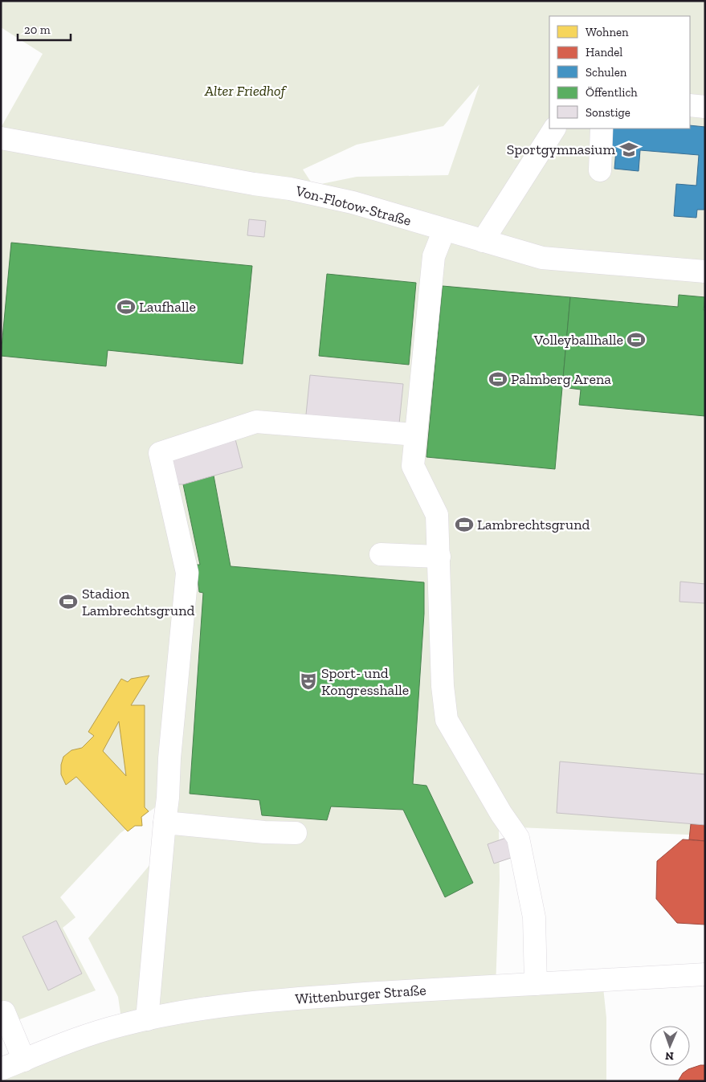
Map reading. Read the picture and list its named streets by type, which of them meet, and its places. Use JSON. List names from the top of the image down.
{
  "streets": {
    "street": ["Von-Flotow-Straße", "Wittenburger Straße"]
  },
  "parks": ["Alter Friedhof"],
  "places": {
    "school or university": ["Sportgymnasium"],
    "sports": [
      "Laufhalle",
      "Volleyballhalle",
      "Palmberg Arena",
      "Lambrechtsgrund",
      "Stadion Lambrechtsgrund"
    ],
    "theatre": ["Sport- und Kongresshalle"]
  },
  "legend": [
    "Wohnen",
    "Handel",
    "Schulen",
    "Öffentlich",
    "Sonstige"
  ],
  "scale_bar": "20 m",
  "north": "bottom"
}
